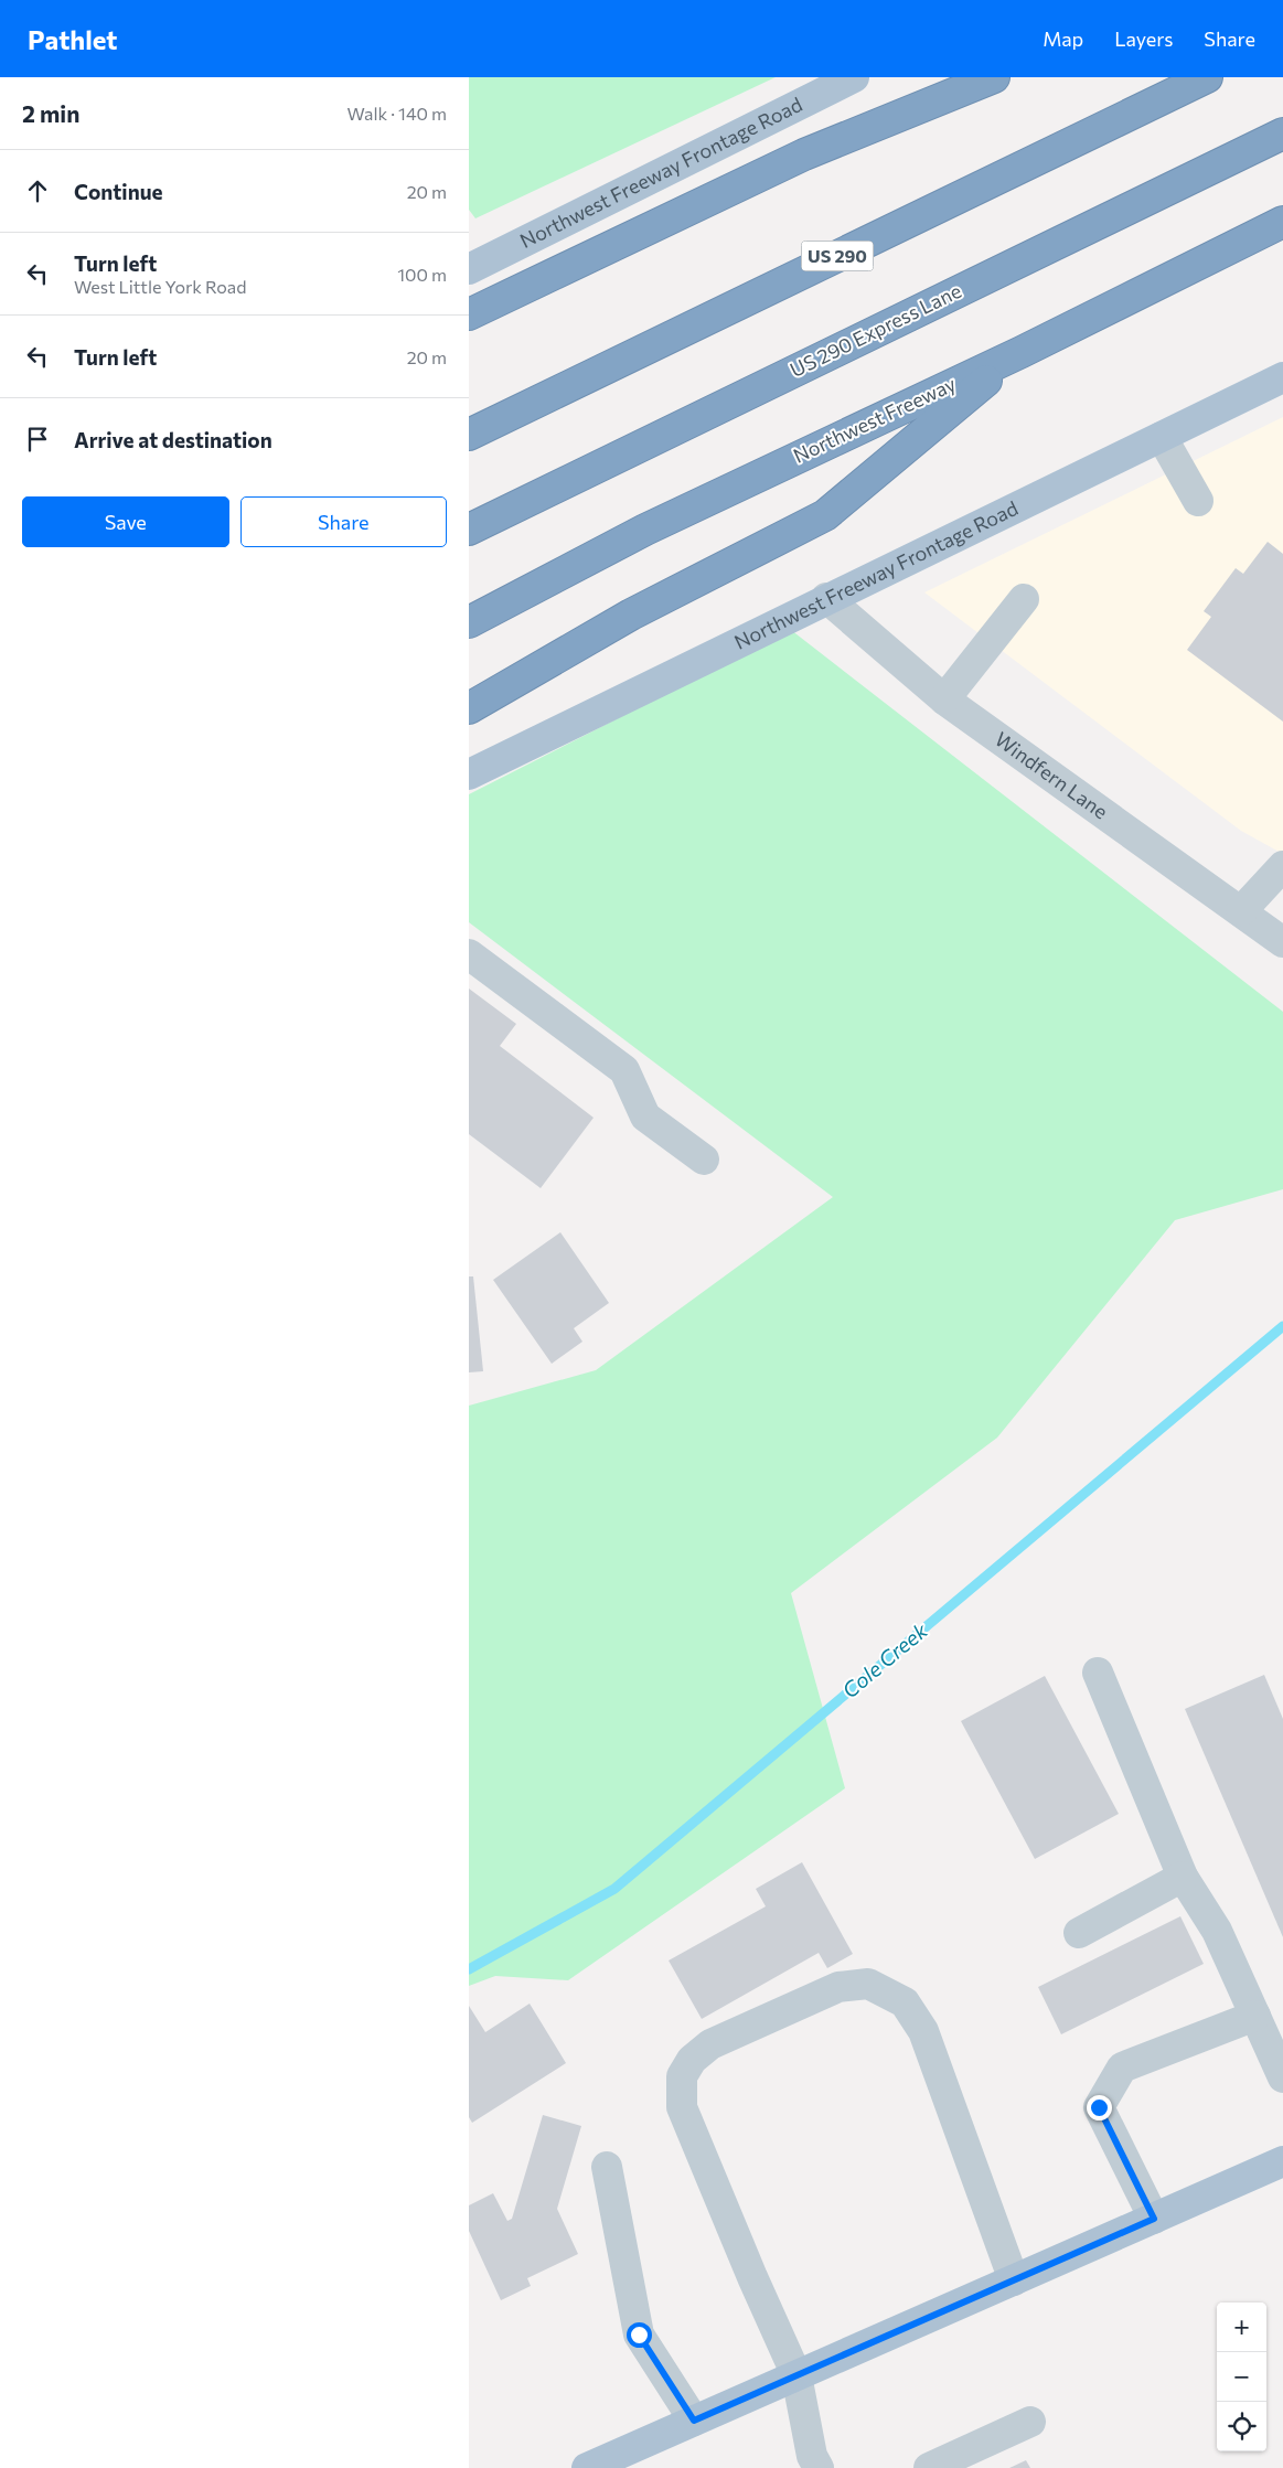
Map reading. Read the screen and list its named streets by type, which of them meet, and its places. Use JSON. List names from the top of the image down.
{
  "streets": {
    "highway": ["US 290", "US 290 Express Lane", "Northwest Freeway"],
    "main road": ["Northwest Freeway Frontage Road"],
    "street": ["Windfern Lane"]
  },
  "crossings": [
    ["Northwest Freeway Frontage Road", "Windfern Lane"]
  ],
  "water": ["Cole Creek"],
  "page": {
    "header": "Pathlet",
    "nav": ["Map", "Layers", "Share"],
    "heading": ["2 min", "Walk · 140 m"],
    "list": [
      ["Continue", "20 m"],
      ["Turn left", "West Little York Road", "100 m"],
      ["Turn left", "20 m"],
      "Arrive at destination"
    ],
    "buttons": ["Save", "Share"],
    "map_buttons": ["+", "−"]
  }
}
